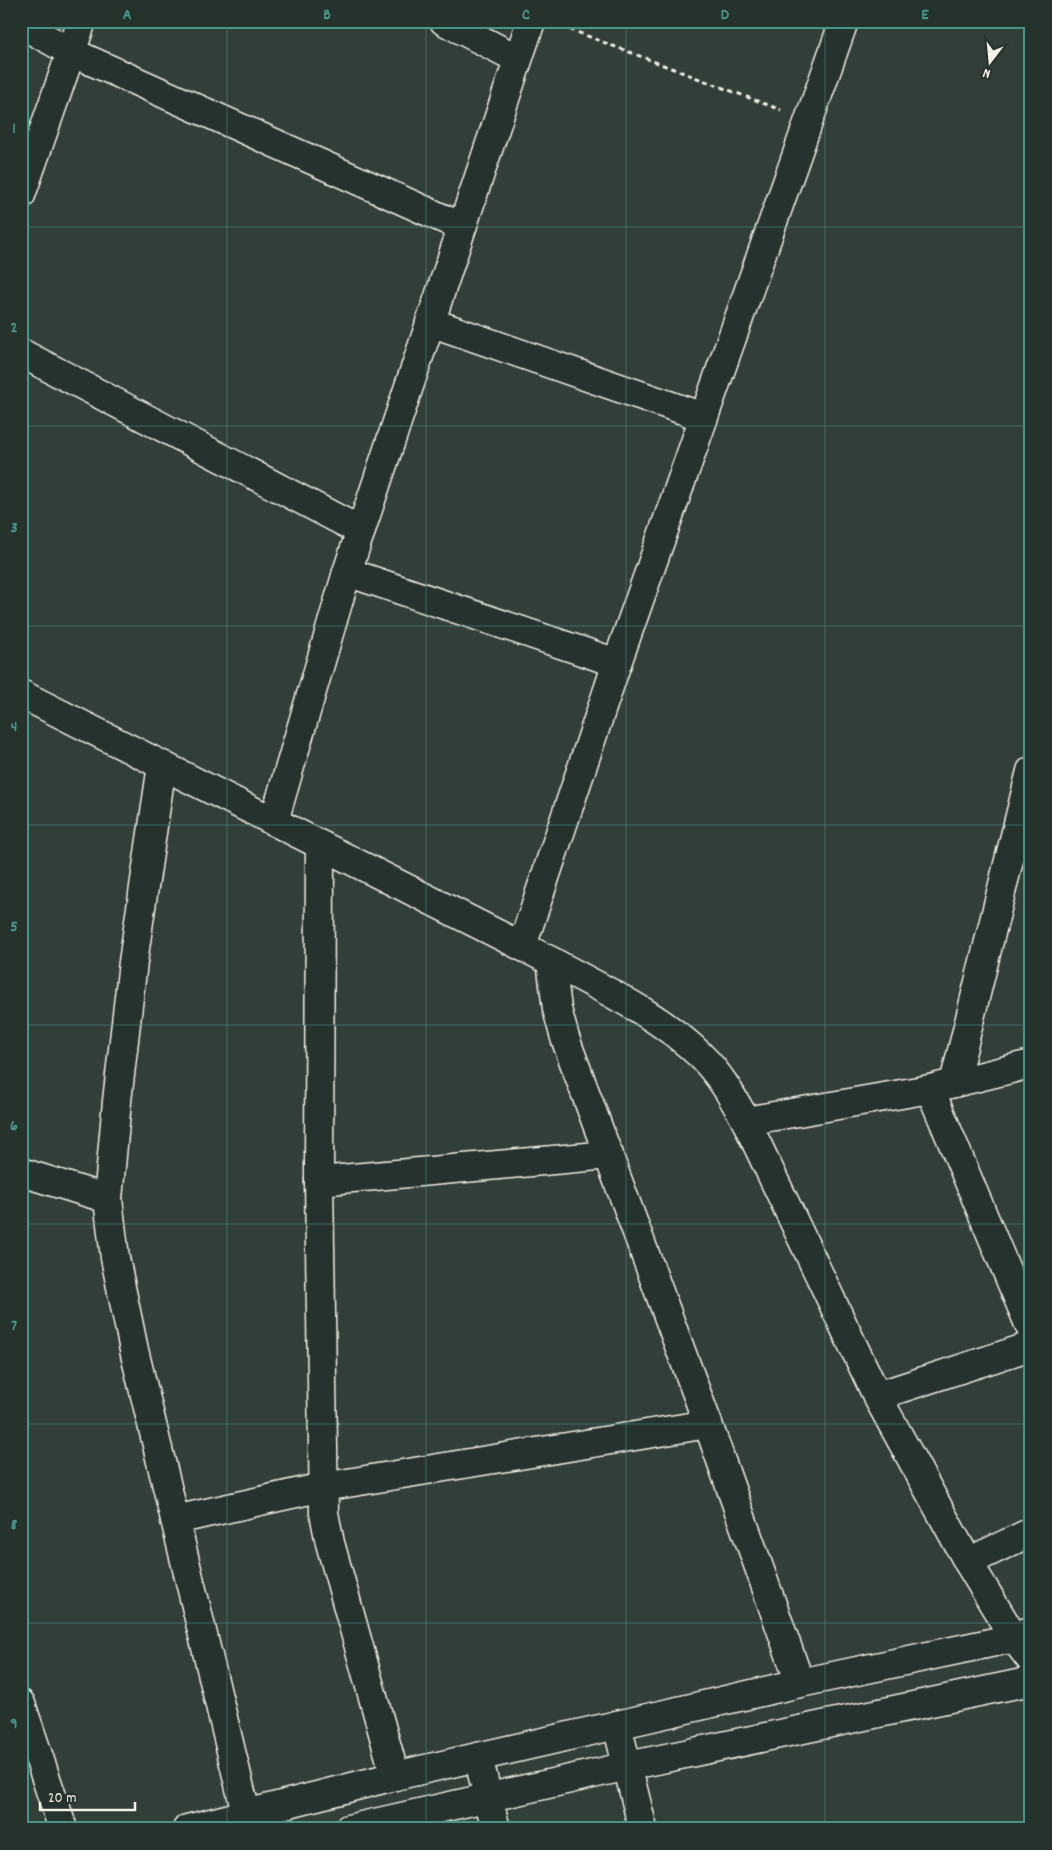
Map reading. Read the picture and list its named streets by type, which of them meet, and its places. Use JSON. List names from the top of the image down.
{
  "scale_bar": "20 m",
  "north": "bottom",
  "grid": {
    "columns": [
      "A",
      "B",
      "C",
      "D",
      "E"
    ],
    "rows": [
      "1",
      "2",
      "3",
      "4",
      "5",
      "6",
      "7",
      "8",
      "9"
    ]
  }
}
